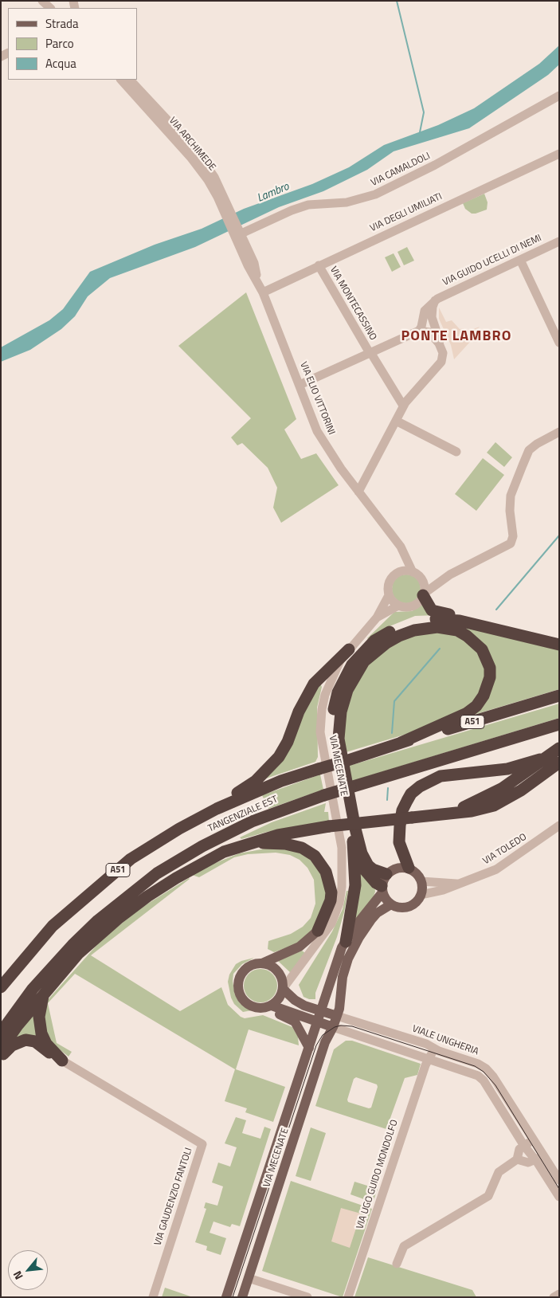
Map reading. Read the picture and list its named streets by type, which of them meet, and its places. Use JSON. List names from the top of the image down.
{
  "streets": {
    "highway": ["A51", "TANGENZIALE EST"],
    "main road": ["VIA MECENATE"],
    "street": [
      "VIA ARCHIMEDE",
      "VIA CAMALDOLI",
      "VIA DEGLI UMILIATI",
      "VIA GUIDO UCELLI DI NEMI",
      "VIA MONTECASSINO",
      "VIA ELIO VITTORINI",
      "VIA TOLEDO",
      "VIALE UNGHERIA",
      "VIA UGO GUIDO MONDOLFO",
      "VIA GAUDENZIO FANTOLI"
    ]
  },
  "crossings": [
    ["VIA ARCHIMEDE", "VIA CAMALDOLI"],
    ["VIA ARCHIMEDE", "VIA ELIO VITTORINI"],
    ["VIA CAMALDOLI", "VIA ELIO VITTORINI"],
    ["VIA DEGLI UMILIATI", "VIA MONTECASSINO"],
    ["VIA DEGLI UMILIATI", "VIA ELIO VITTORINI"],
    ["VIA ELIO VITTORINI", "VIA MECENATE"],
    ["VIA MECENATE", "VIA TOLEDO"],
    ["VIA MECENATE", "VIALE UNGHERIA"]
  ],
  "districts": ["PONTE LAMBRO"],
  "water": ["Lambro"],
  "legend": ["Strada", "Parco", "Acqua"],
  "north": "bottom left"
}
